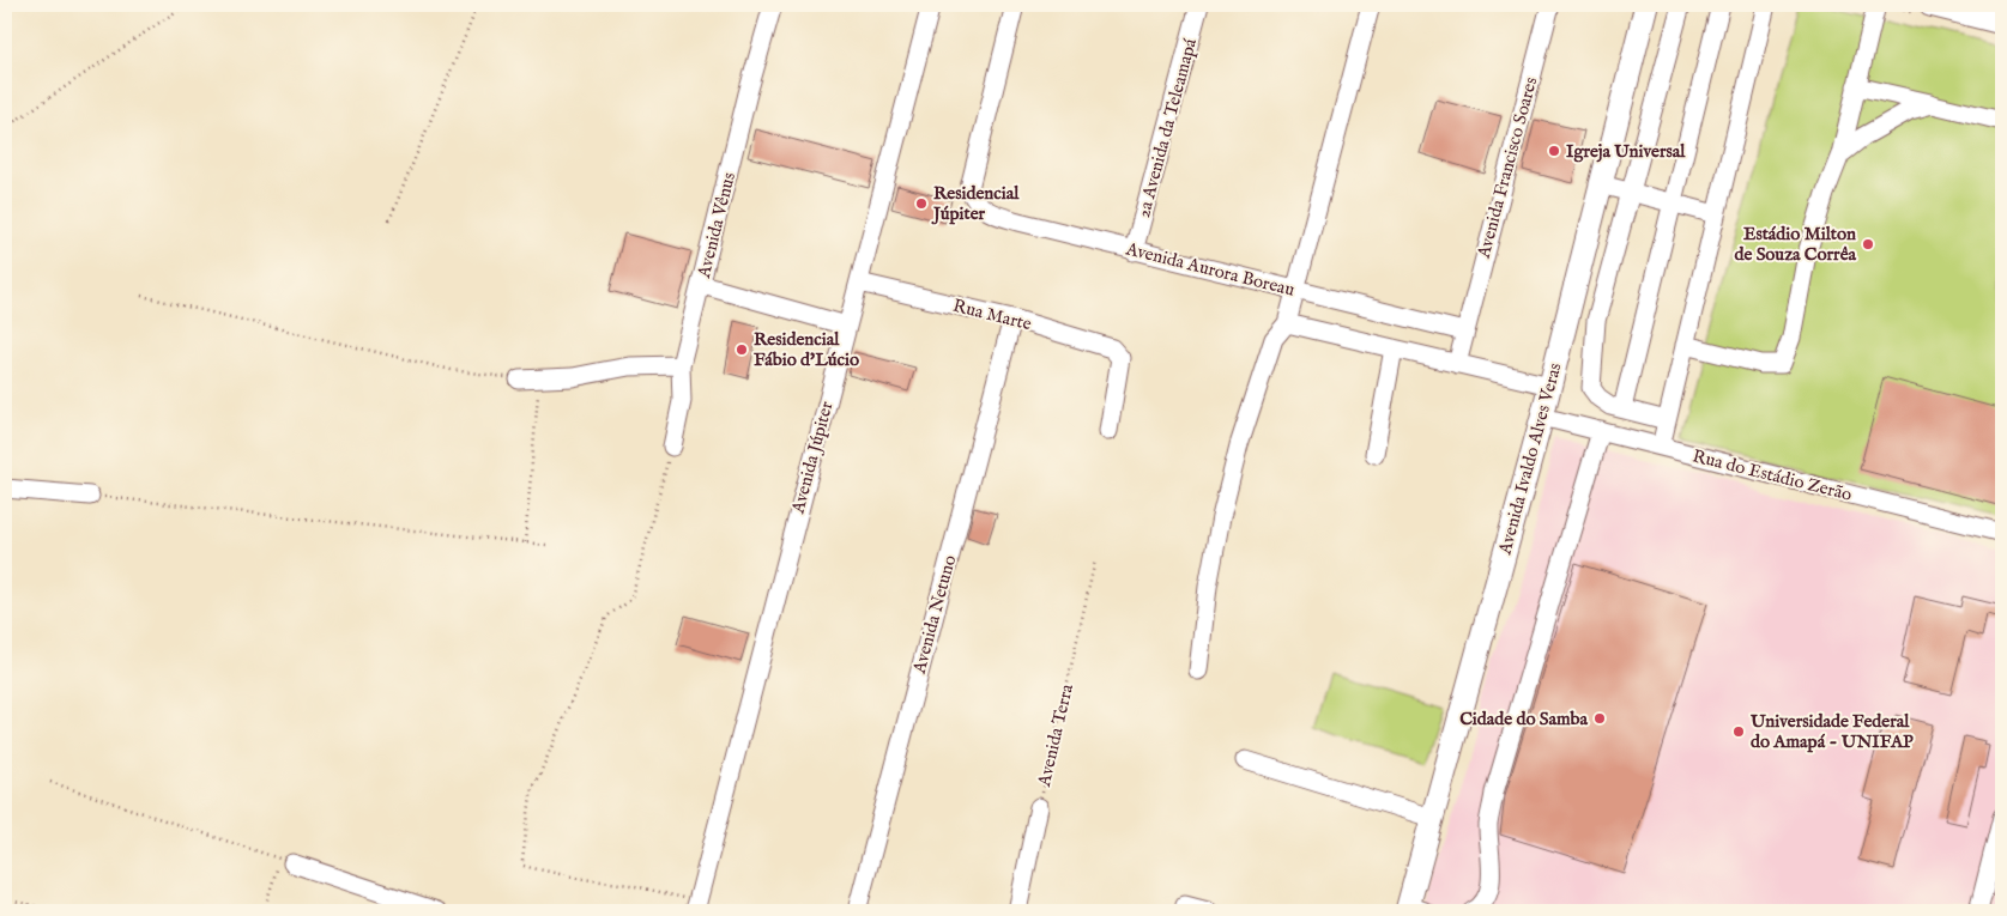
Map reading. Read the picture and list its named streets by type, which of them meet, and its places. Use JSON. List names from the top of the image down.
{
  "streets": {
    "main road": ["Avenida Ivaldo Alves Veras"],
    "street": [
      "2a Avenida da Teleamapá",
      "Avenida Francisco Soares",
      "Avenida Vênus",
      "Avenida Aurora Boreau",
      "Rua Marte",
      "Avenida Júpiter",
      "Rua do Estádio Zerão",
      "Avenida Netuno",
      "Avenida Terra"
    ]
  },
  "crossings": [
    ["2a Avenida da Teleamapá", "Avenida Aurora Boreau"],
    ["Avenida Francisco Soares", "Avenida Aurora Boreau"],
    ["Rua Marte", "Avenida Júpiter"],
    ["Rua Marte", "Avenida Netuno"],
    ["Avenida Ivaldo Alves Veras", "Rua do Estádio Zerão"]
  ],
  "places": [
    "Igreja Universal",
    "Residencial Júpiter",
    "Estádio Milton de Souza Corrêa",
    "Residencial Fábio d'Lúcio",
    "Cidade do Samba",
    "Universidade Federal do Amapá - UNIFAP"
  ]
}
